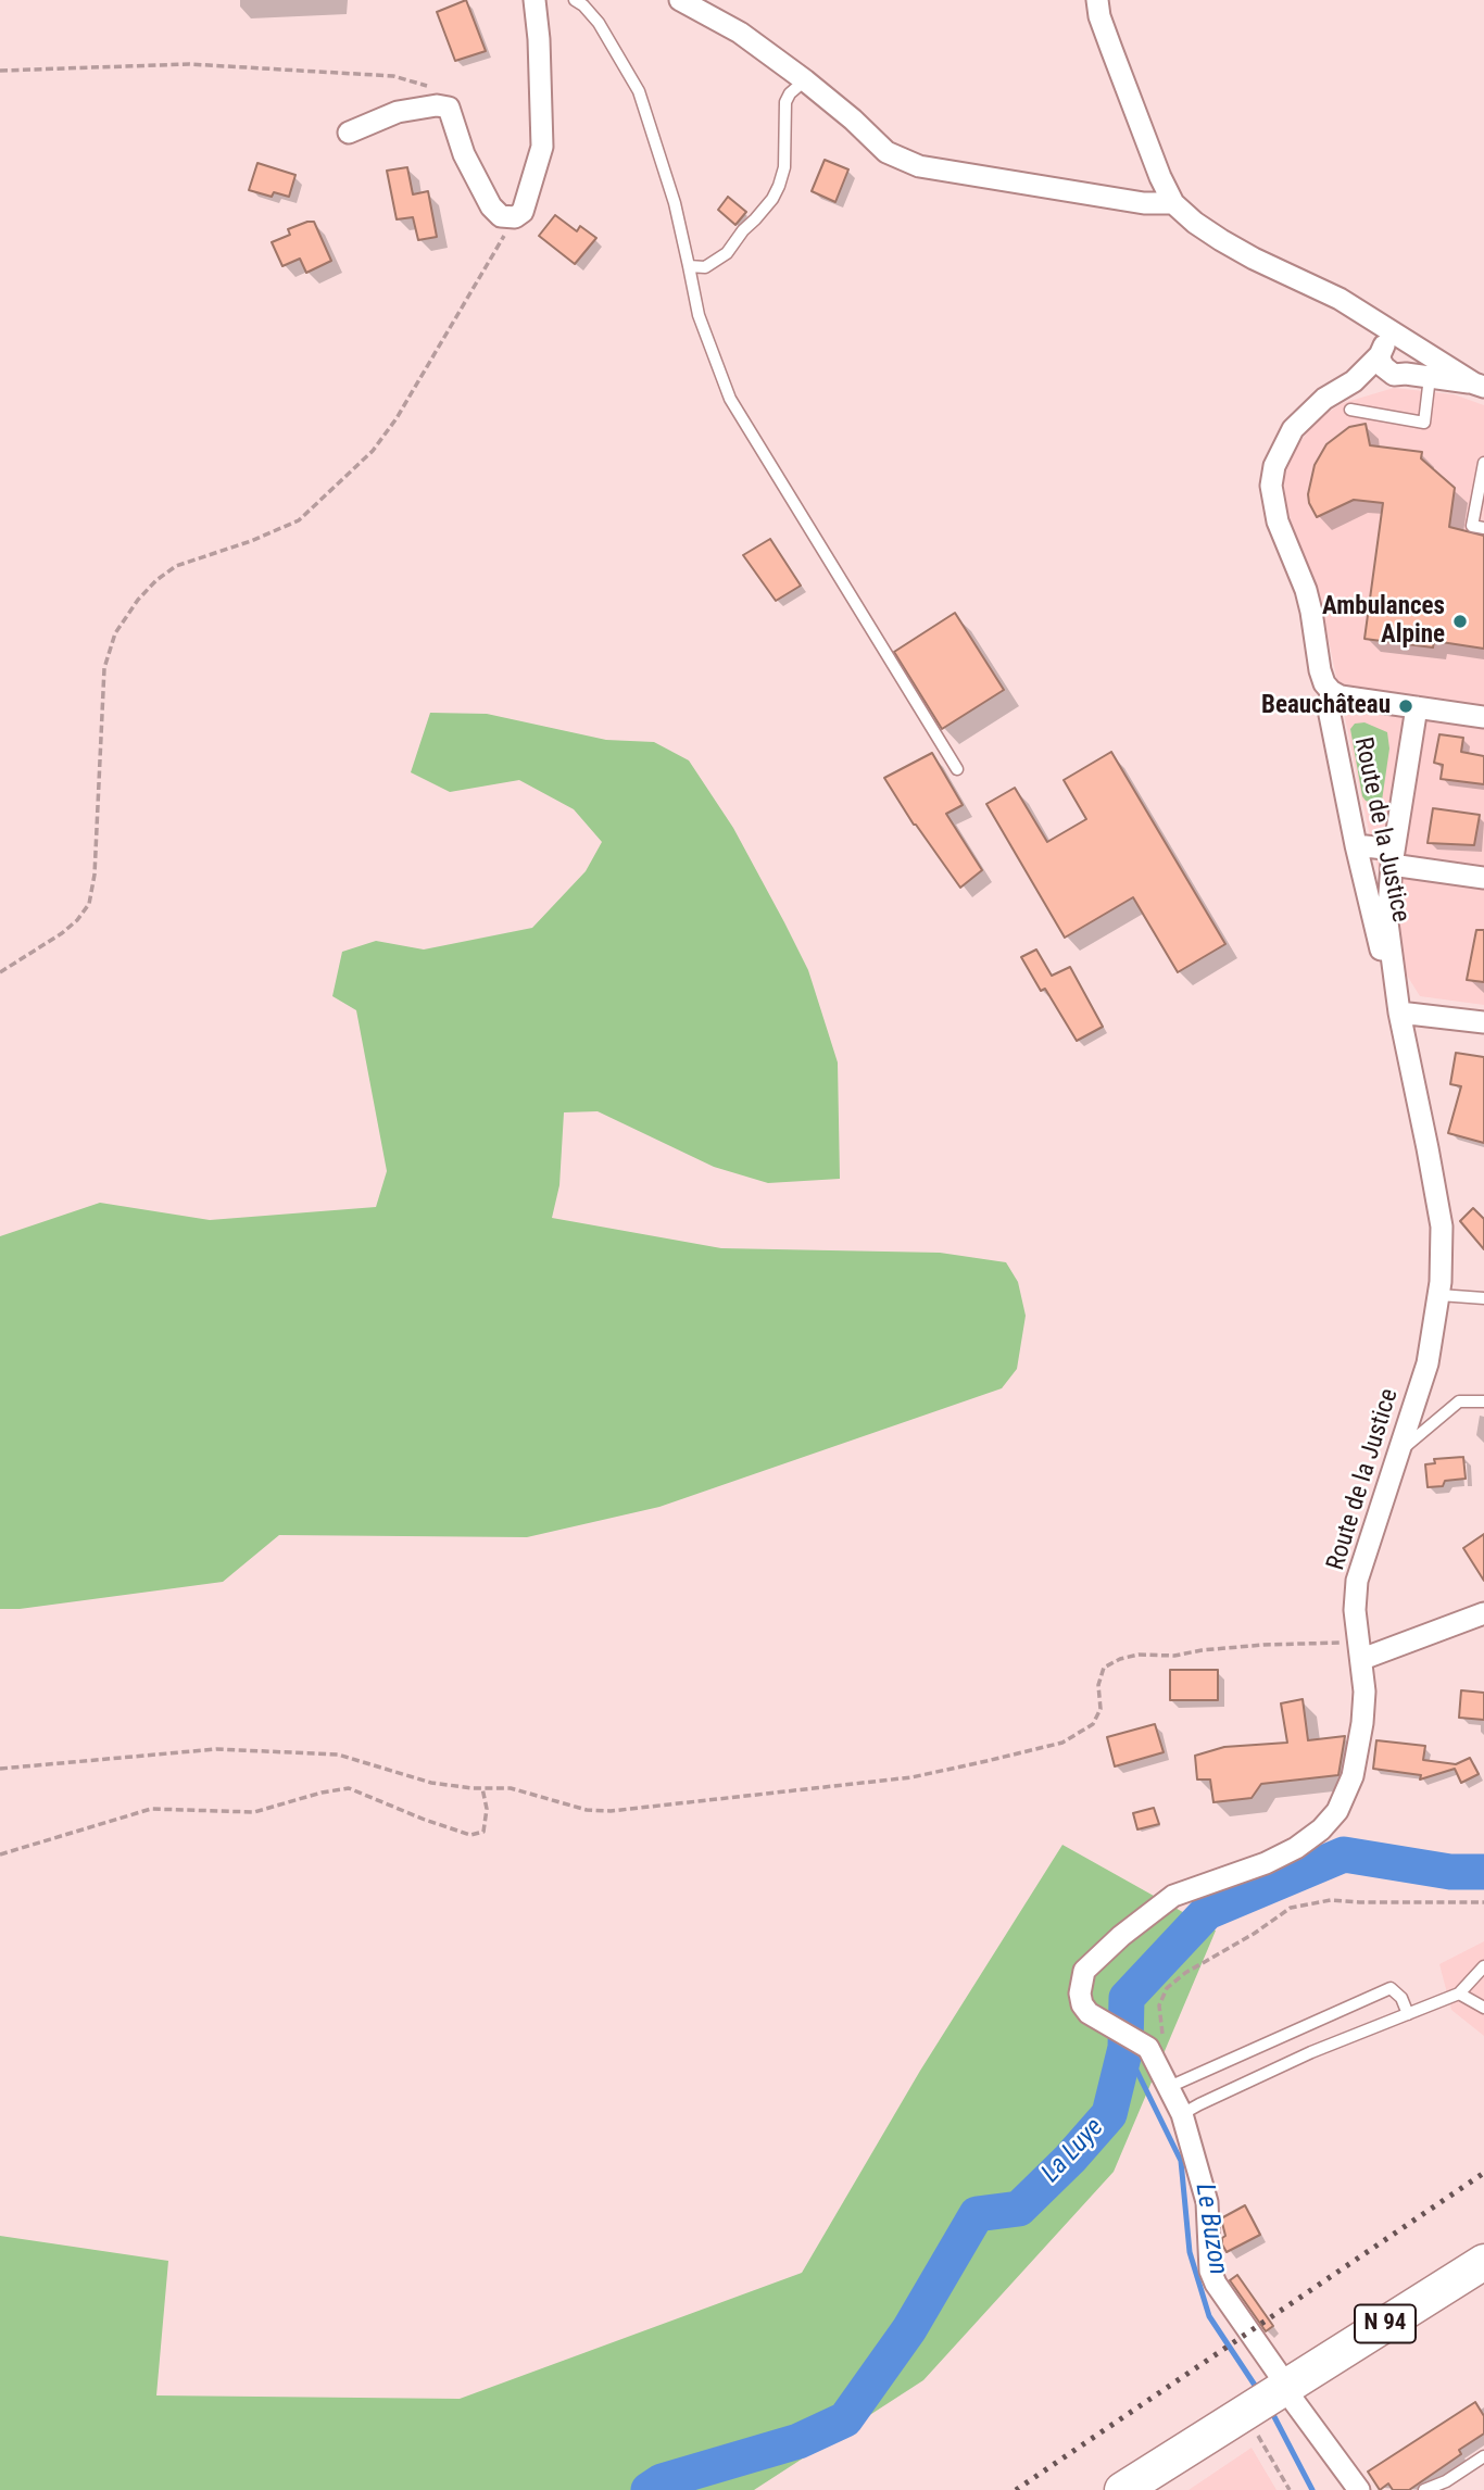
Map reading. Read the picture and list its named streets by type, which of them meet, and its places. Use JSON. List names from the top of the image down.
{
  "streets": {
    "main road": ["N 94"],
    "street": ["Route de la Justice"]
  },
  "crossings": [
    ["Route de la Justice", "N 94"]
  ],
  "water": ["La Luye", "Le Buzon"],
  "places": ["Ambulances Alpine", "Beauchâteau"]
}
